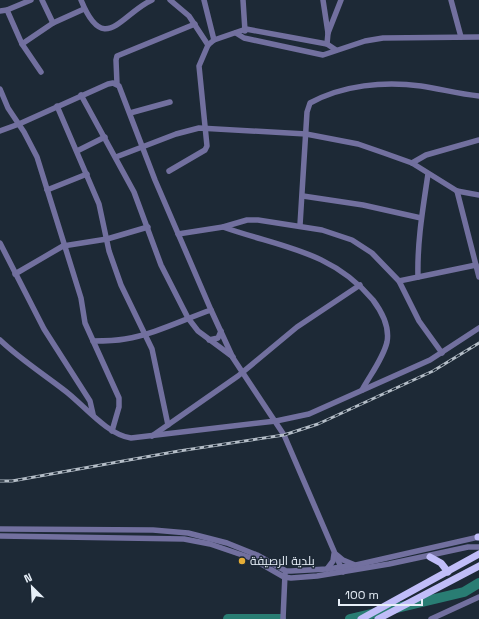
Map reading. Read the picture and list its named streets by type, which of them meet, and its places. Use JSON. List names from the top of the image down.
{
  "places": ["بلدية الرصيفة"],
  "scale_bar": "100 m",
  "north": "top left"
}
